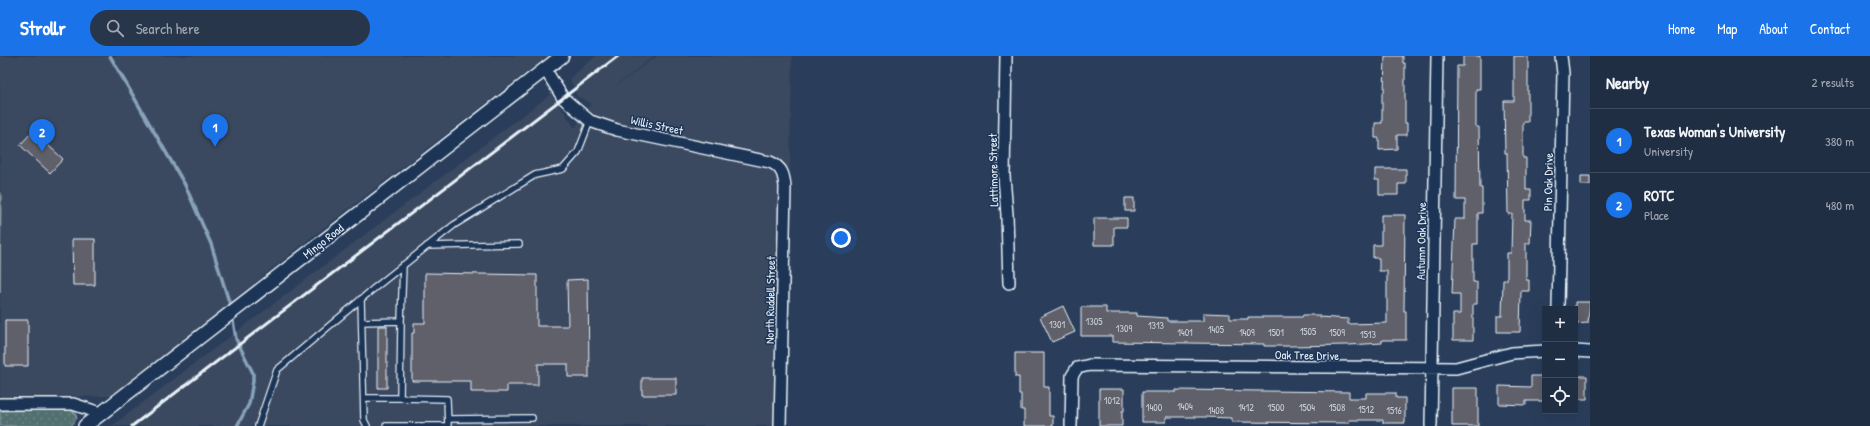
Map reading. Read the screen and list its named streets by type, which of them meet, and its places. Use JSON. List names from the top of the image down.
{
  "streets": {
    "street": [
      "Willis Street",
      "Lattimore Street",
      "Pin Oak Drive",
      "Mingo Road",
      "Autumn Oak Drive",
      "North Ruddell Street",
      "Oak Tree Drive"
    ]
  },
  "crossings": [
    ["Willis Street", "Mingo Road"],
    ["Willis Street", "North Ruddell Street"],
    ["Autumn Oak Drive", "Oak Tree Drive"]
  ],
  "house_numbers": [
    "1305",
    "1301",
    "1313",
    "1309",
    "1405",
    "1505",
    "1401",
    "1409",
    "1501",
    "1509",
    "1513",
    "1012",
    "1404",
    "1400",
    "1412",
    "1500",
    "1504",
    "1508",
    "1512",
    "1408",
    "1516"
  ],
  "page": {
    "header": "Strollr",
    "search": "Search here",
    "nav": [
      "Home",
      "Map",
      "About",
      "Contact"
    ],
    "heading": ["Nearby", "2 results"],
    "list": [
      {
        "mark": "1",
        "name": "Texas Woman's University",
        "note": "University",
        "value": "380 m"
      },
      {
        "mark": "2",
        "name": "ROTC",
        "note": "Place",
        "value": "480 m"
      }
    ],
    "pins": ["1", "2"],
    "map_buttons": ["+", "−"]
  }
}
